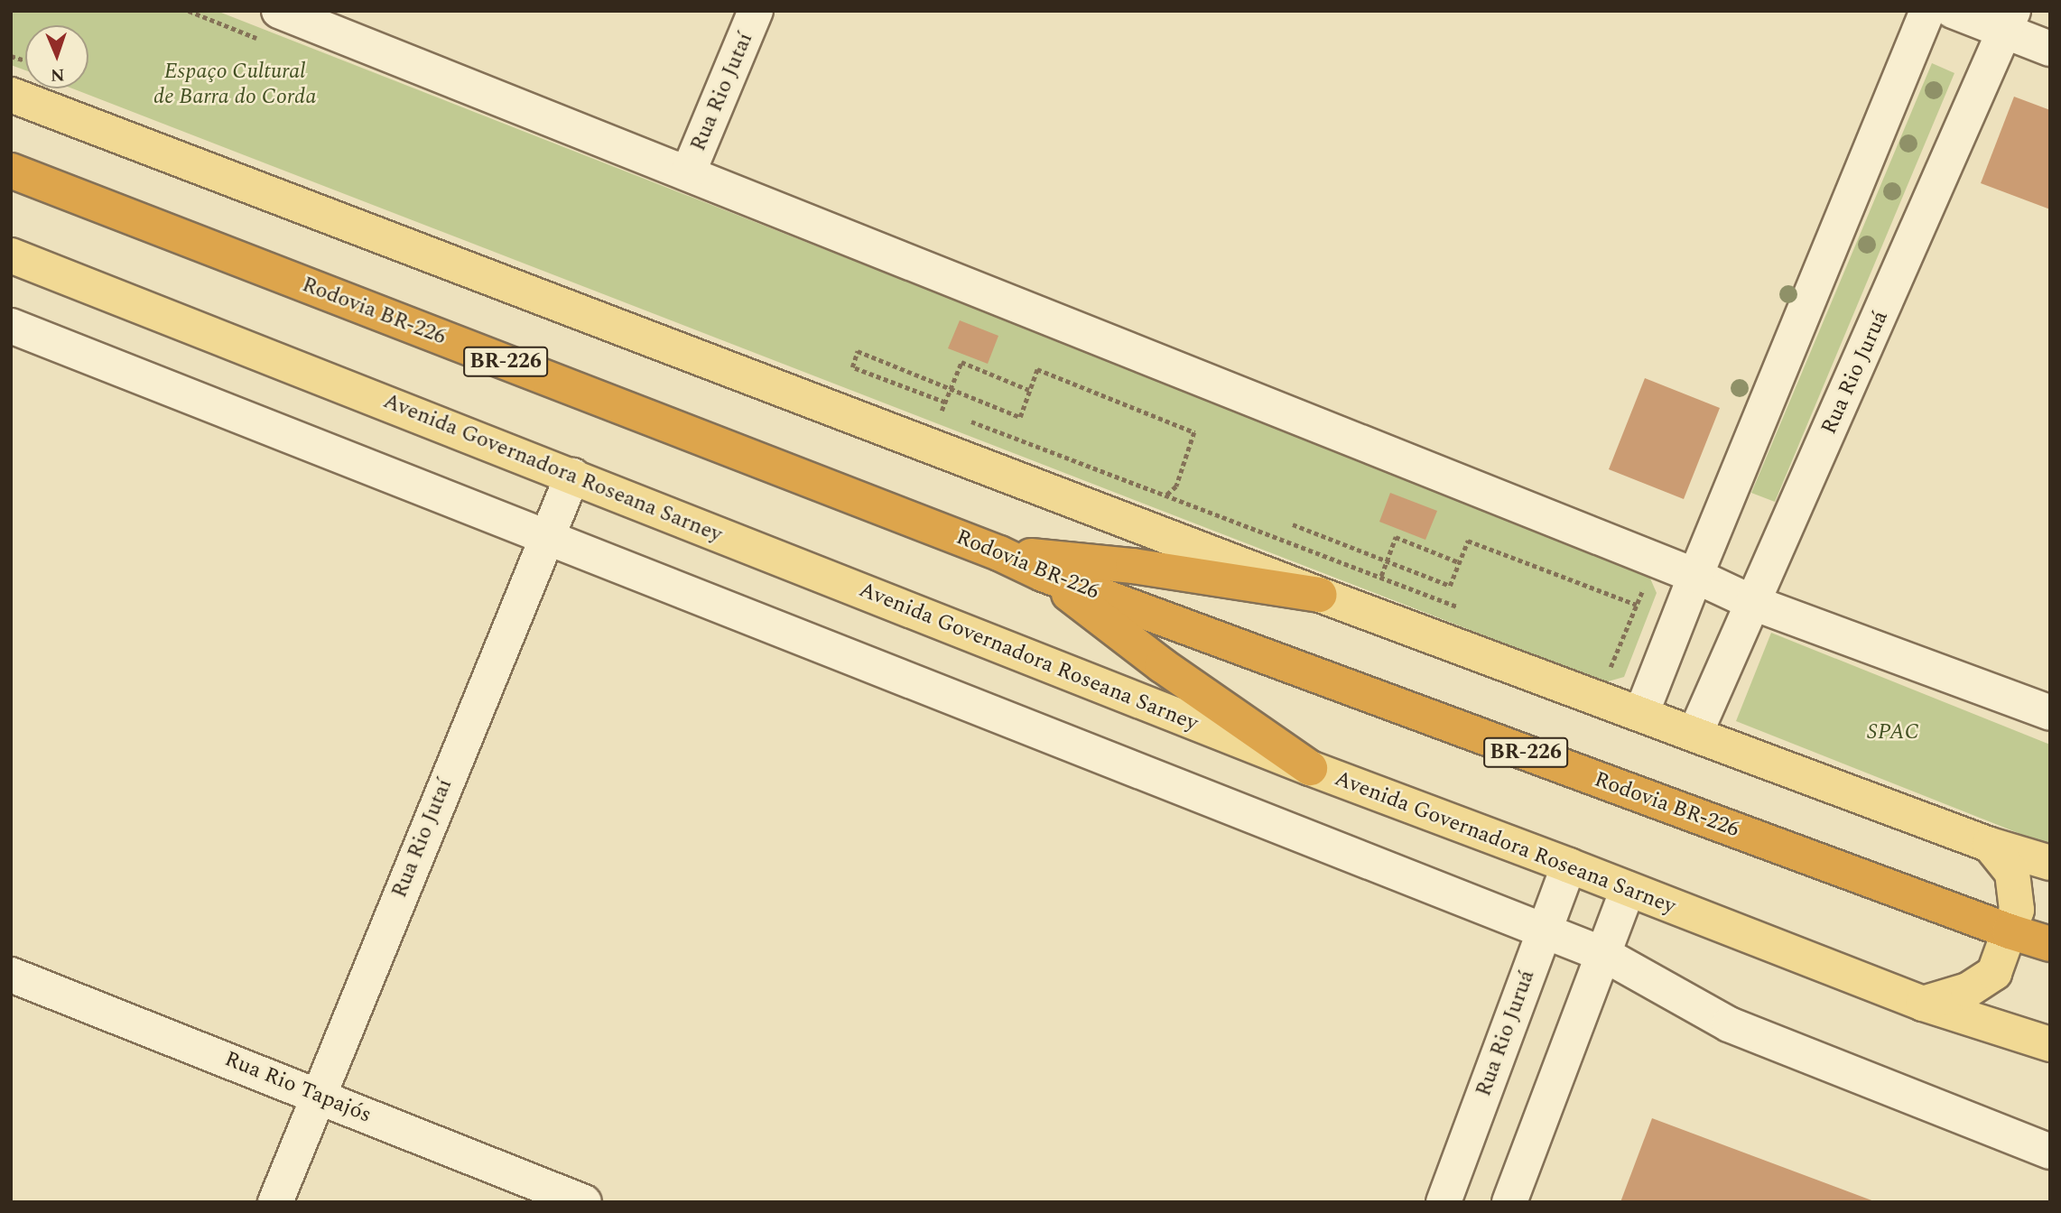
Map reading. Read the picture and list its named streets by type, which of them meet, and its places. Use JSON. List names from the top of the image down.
{
  "streets": {
    "highway": ["Rodovia BR-226", "BR-226"],
    "main road": ["Avenida Governadora Roseana Sarney"],
    "street": ["Rua Rio Jutaí", "Rua Rio Juruá", "Rua Rio Tapajós"]
  },
  "crossings": [
    ["Rua Rio Jutaí", "Avenida Governadora Roseana Sarney"],
    ["Rua Rio Jutaí", "Rua Rio Tapajós"],
    ["Rua Rio Juruá", "Avenida Governadora Roseana Sarney"]
  ],
  "parks": ["Espaço Cultural de Barra do Corda", "SPAC"],
  "north": "bottom"
}
